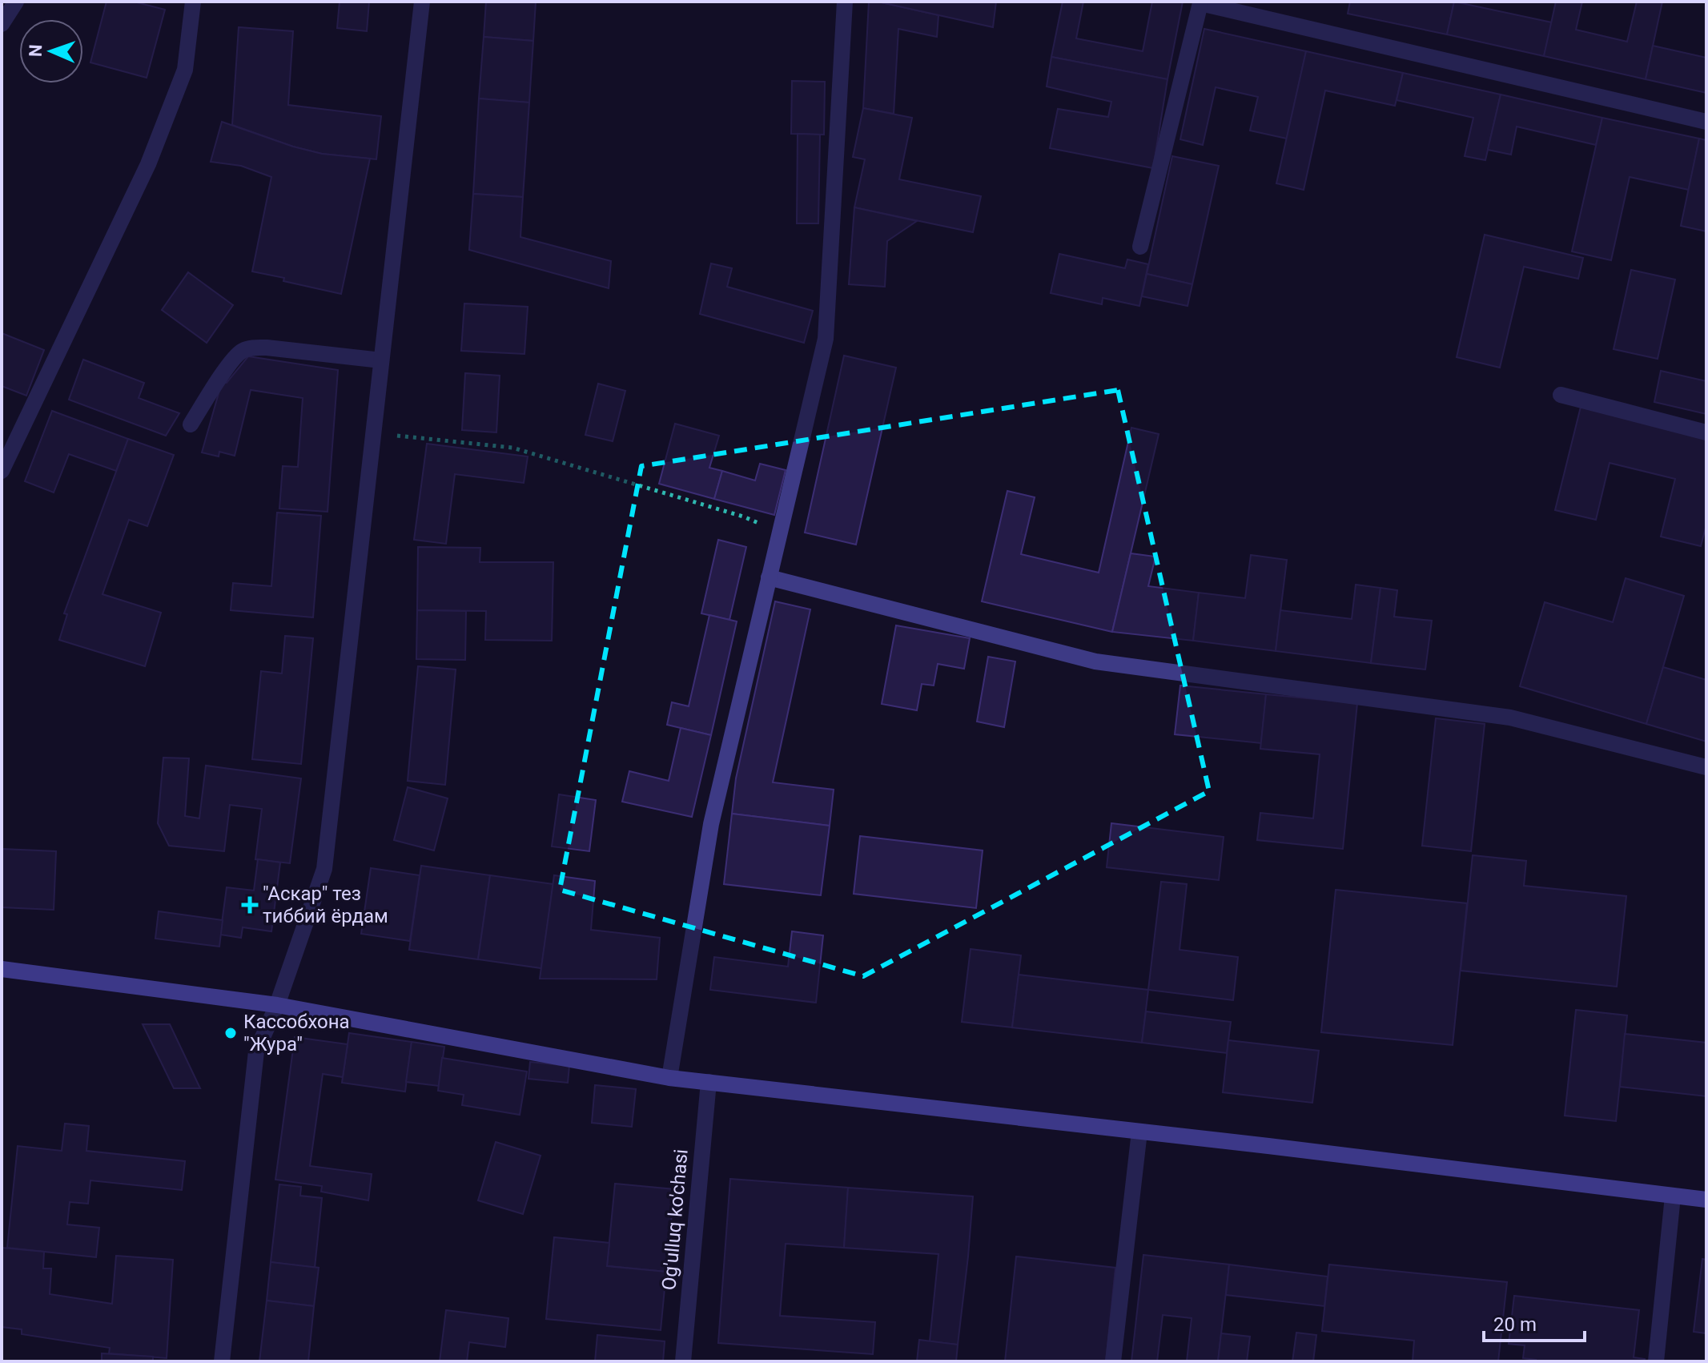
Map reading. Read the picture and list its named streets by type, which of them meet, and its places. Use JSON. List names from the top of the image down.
{
  "streets": {
    "street": ["Og'ulluq ko'chasi"]
  },
  "places": {
    "health": ["\"Аскар\" тез тиббий ёрдам"],
    "other": ["Кассобхона \"Жура\""]
  },
  "scale_bar": "20 m",
  "north": "left"
}
